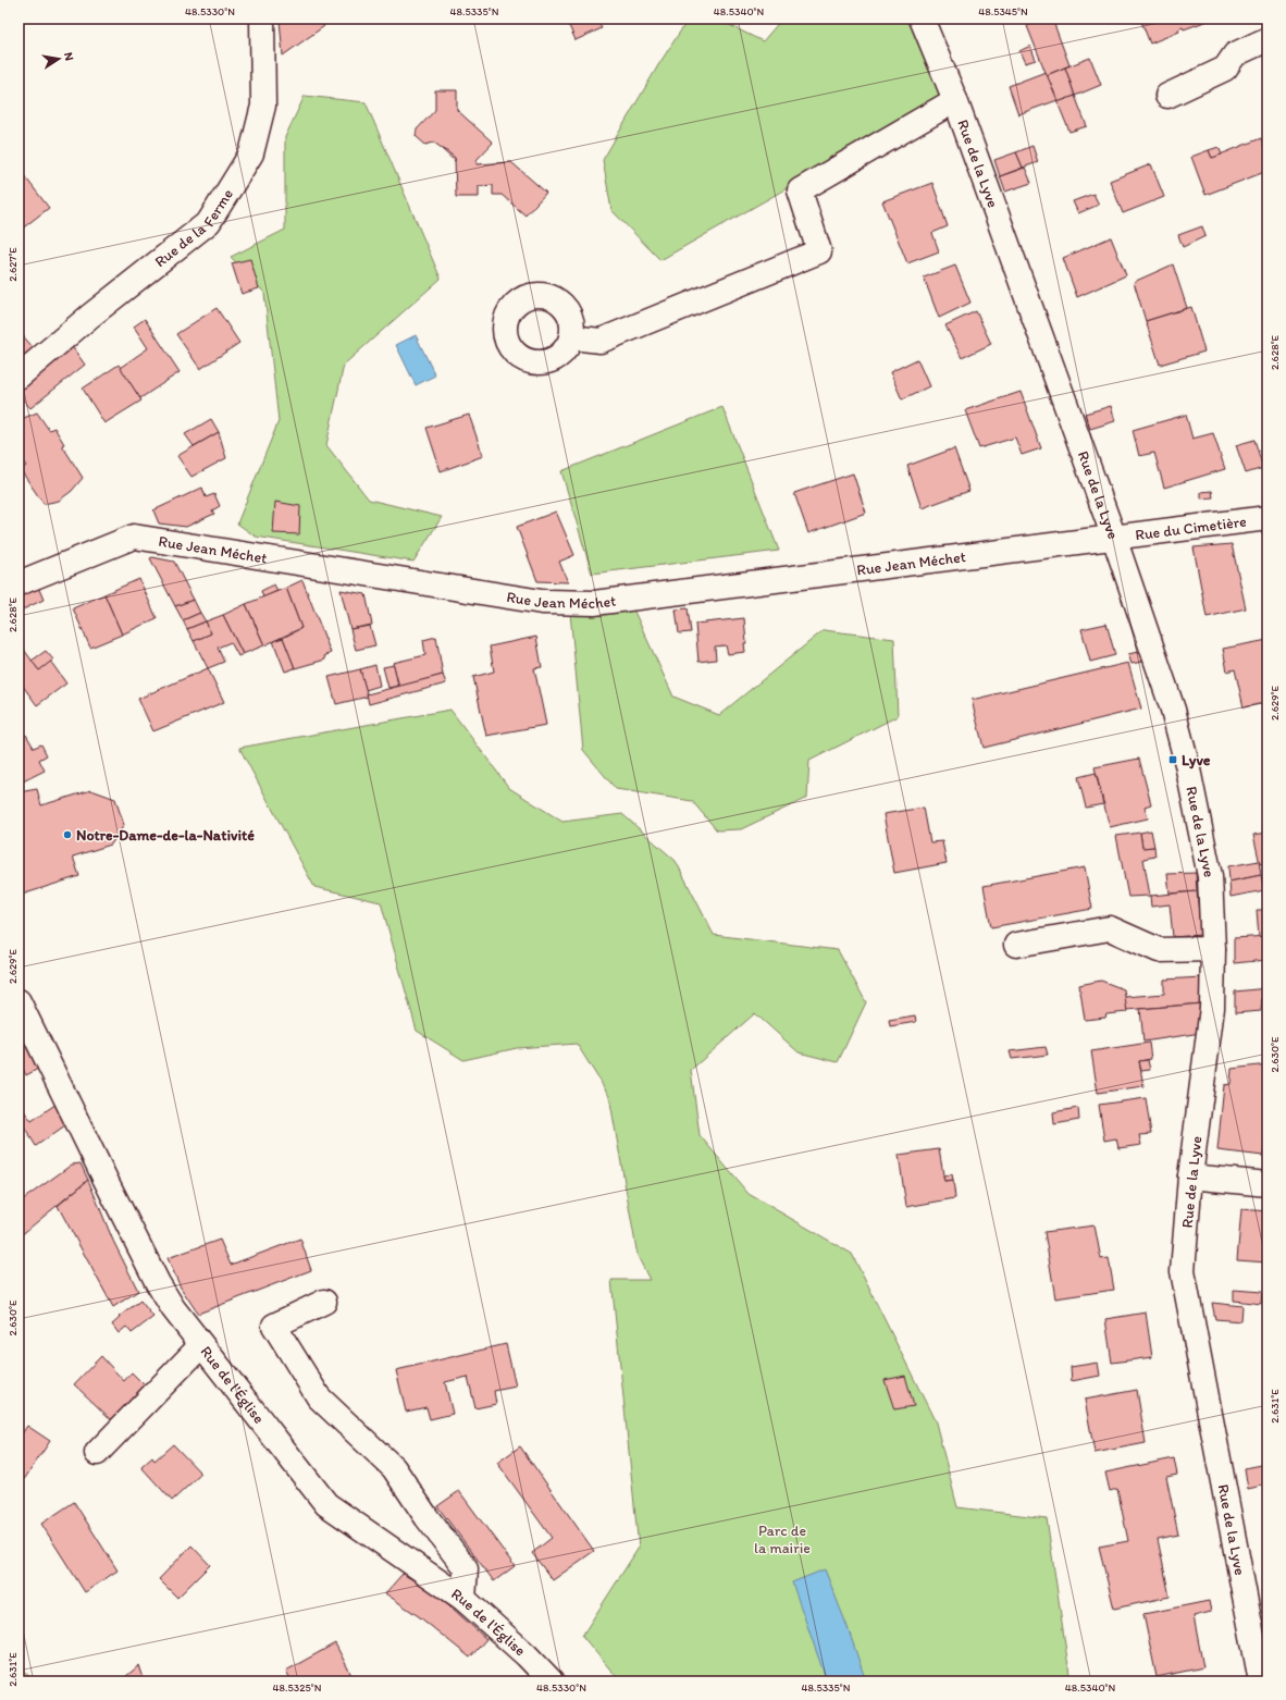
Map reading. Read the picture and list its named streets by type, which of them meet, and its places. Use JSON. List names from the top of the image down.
{
  "streets": {
    "street": [
      "Rue de la Lyve",
      "Rue de la Ferme",
      "Rue du Cimetière",
      "Rue Jean Méchet",
      "Rue de l'Église"
    ]
  },
  "crossings": [
    ["Rue de la Lyve", "Rue du Cimetière"],
    ["Rue de la Lyve", "Rue Jean Méchet"],
    ["Rue du Cimetière", "Rue Jean Méchet"]
  ],
  "parks": ["Parc de la mairie"],
  "places": {
    "transit": ["Lyve"],
    "other": ["Notre-Dame-de-la-Nativité"]
  },
  "north": "right",
  "coordinates": [
    "48.5330°N",
    "48.5335°N",
    "48.5340°N",
    "48.5345°N",
    "2.627°E",
    "2.628°E",
    "2.629°E",
    "2.630°E",
    "2.631°E",
    "48.5325°N"
  ]
}
